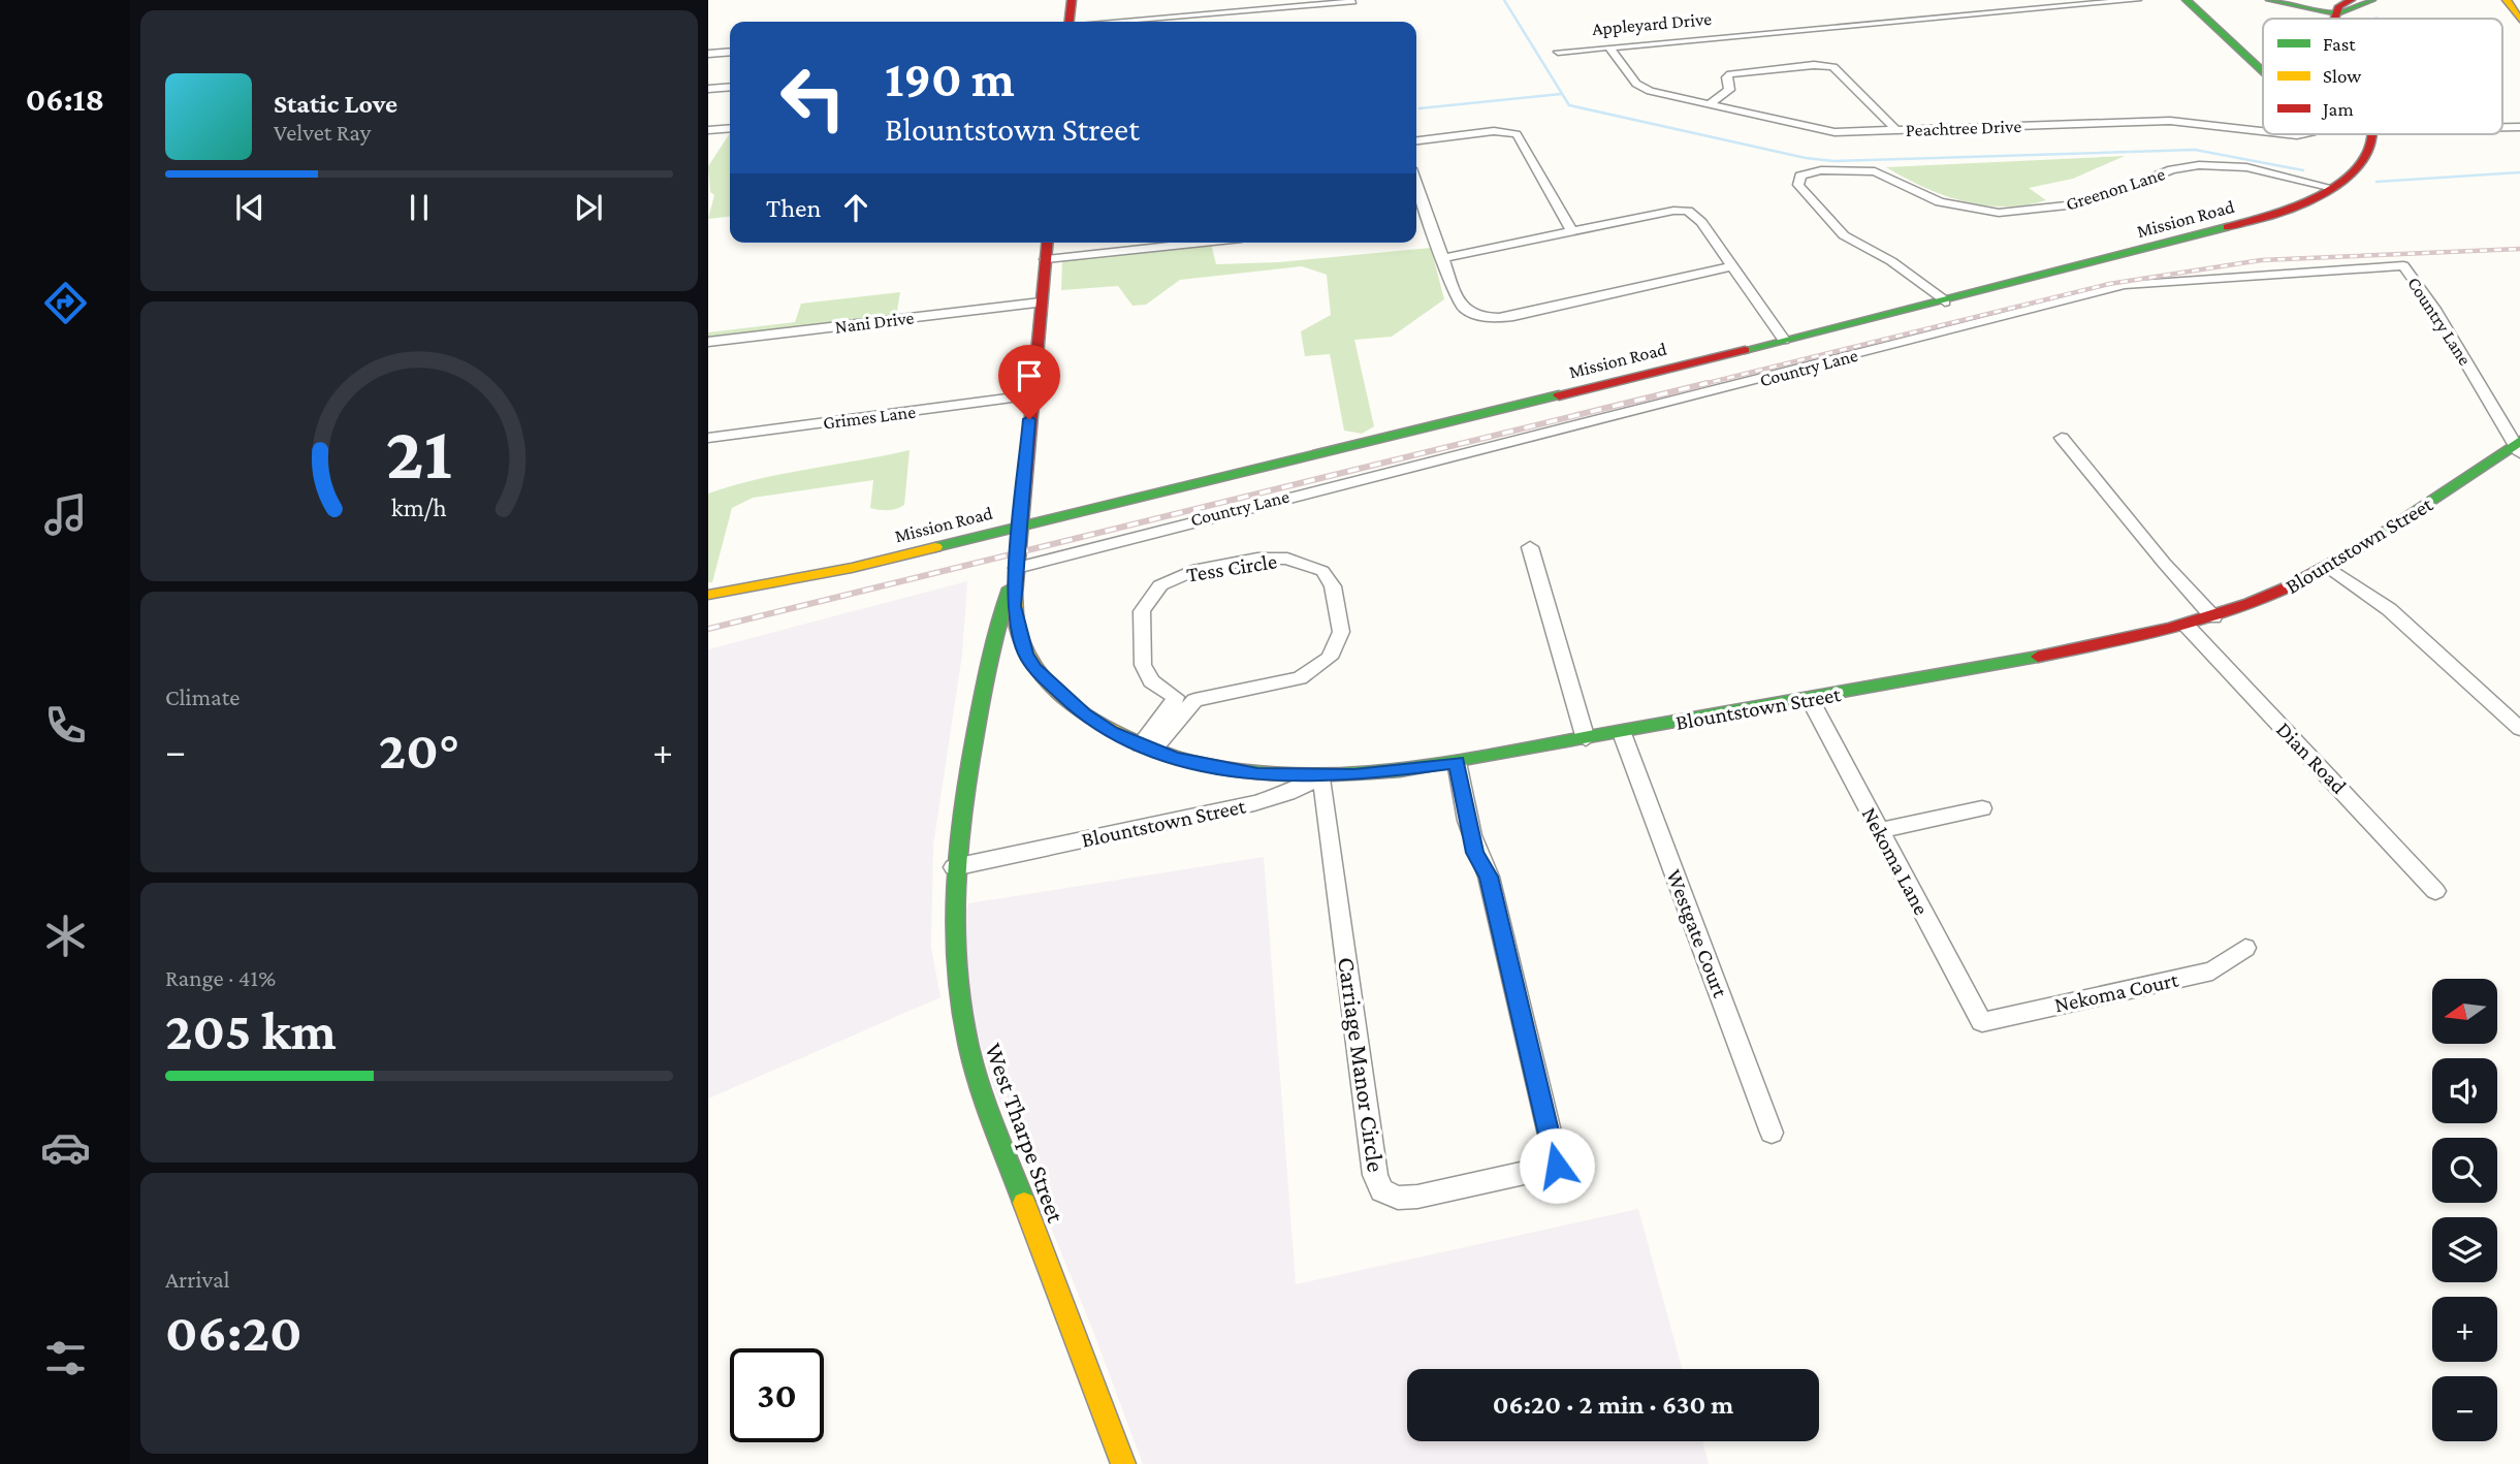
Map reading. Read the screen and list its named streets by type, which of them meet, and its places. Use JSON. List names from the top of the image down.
{
  "streets": {
    "main road": ["Mission Road", "Blountstown Street", "West Tharpe Street"],
    "street": [
      "Appleyard Drive",
      "Peachtree Drive",
      "Greenon Lane",
      "Country Lane",
      "Nani Drive",
      "Grimes Lane",
      "Tess Circle",
      "Dian Road",
      "Nekoma Lane",
      "Westgate Court",
      "Nekoma Court",
      "Carriage Manor Circle"
    ]
  },
  "crossings": [
    ["Appleyard Drive", "Peachtree Drive"],
    ["Greenon Lane", "Mission Road"],
    ["Country Lane", "Blountstown Street"],
    ["Country Lane", "West Tharpe Street"],
    ["Blountstown Street", "Dian Road"],
    ["Blountstown Street", "Nekoma Lane"],
    ["Blountstown Street", "Westgate Court"],
    ["Blountstown Street", "Carriage Manor Circle"],
    ["Blountstown Street", "West Tharpe Street"],
    ["Nekoma Lane", "Nekoma Court"]
  ],
  "legend": ["Fast", "Slow", "Jam"],
  "north": "left",
  "page": {
    "tabs": "06:18",
    "turn": ["190 m", "Blountstown Street"],
    "song": ["Static Love", "Velvet Ray"],
    "then": "Then",
    "tile": [
      "Climate",
      ["Range · 41%", "205 km"],
      ["Arrival", "06:20"]
    ],
    "heat": ["−", "20°", "+"],
    "map_buttons": ["+", "−"],
    "limit": "30",
    "trip": "06:20 · 2 min · 630 m",
    "gauge": ["21", "km/h"]
  }
}
